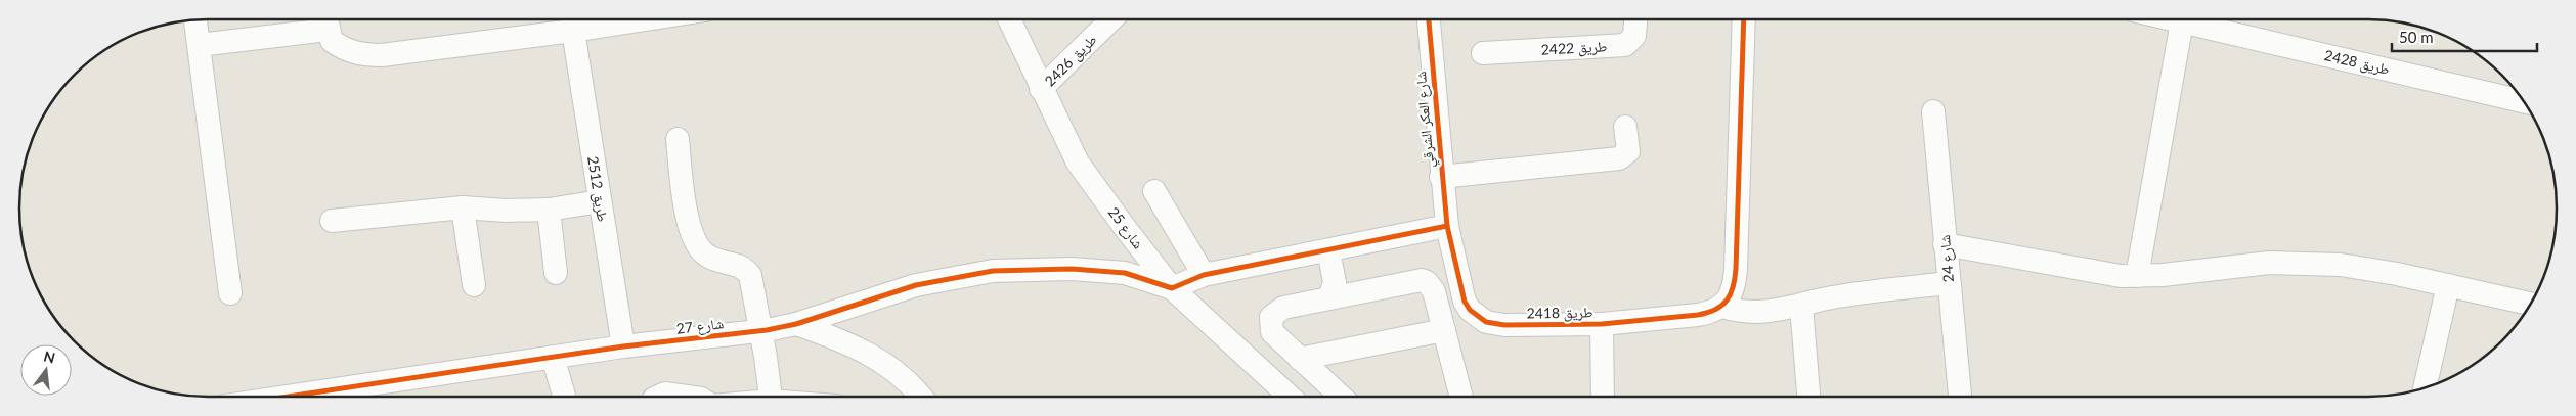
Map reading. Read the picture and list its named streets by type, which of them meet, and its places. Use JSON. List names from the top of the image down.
{
  "streets": {
    "street": [
      "طريق 2422",
      "طريق 2426",
      "طريق 2428",
      "شارع العكر الشرقي",
      "طريق 2512",
      "شارع 25",
      "شارع 24",
      "طريق 2418",
      "شارع 27"
    ]
  },
  "crossings": [
    ["طريق 2426", "شارع 25"],
    ["شارع العكر الشرقي", "طريق 2418"],
    ["طريق 2512", "شارع 27"],
    ["شارع 25", "شارع 27"],
    ["شارع 24", "طريق 2418"]
  ],
  "scale_bar": "50 m",
  "north": "top"
}
